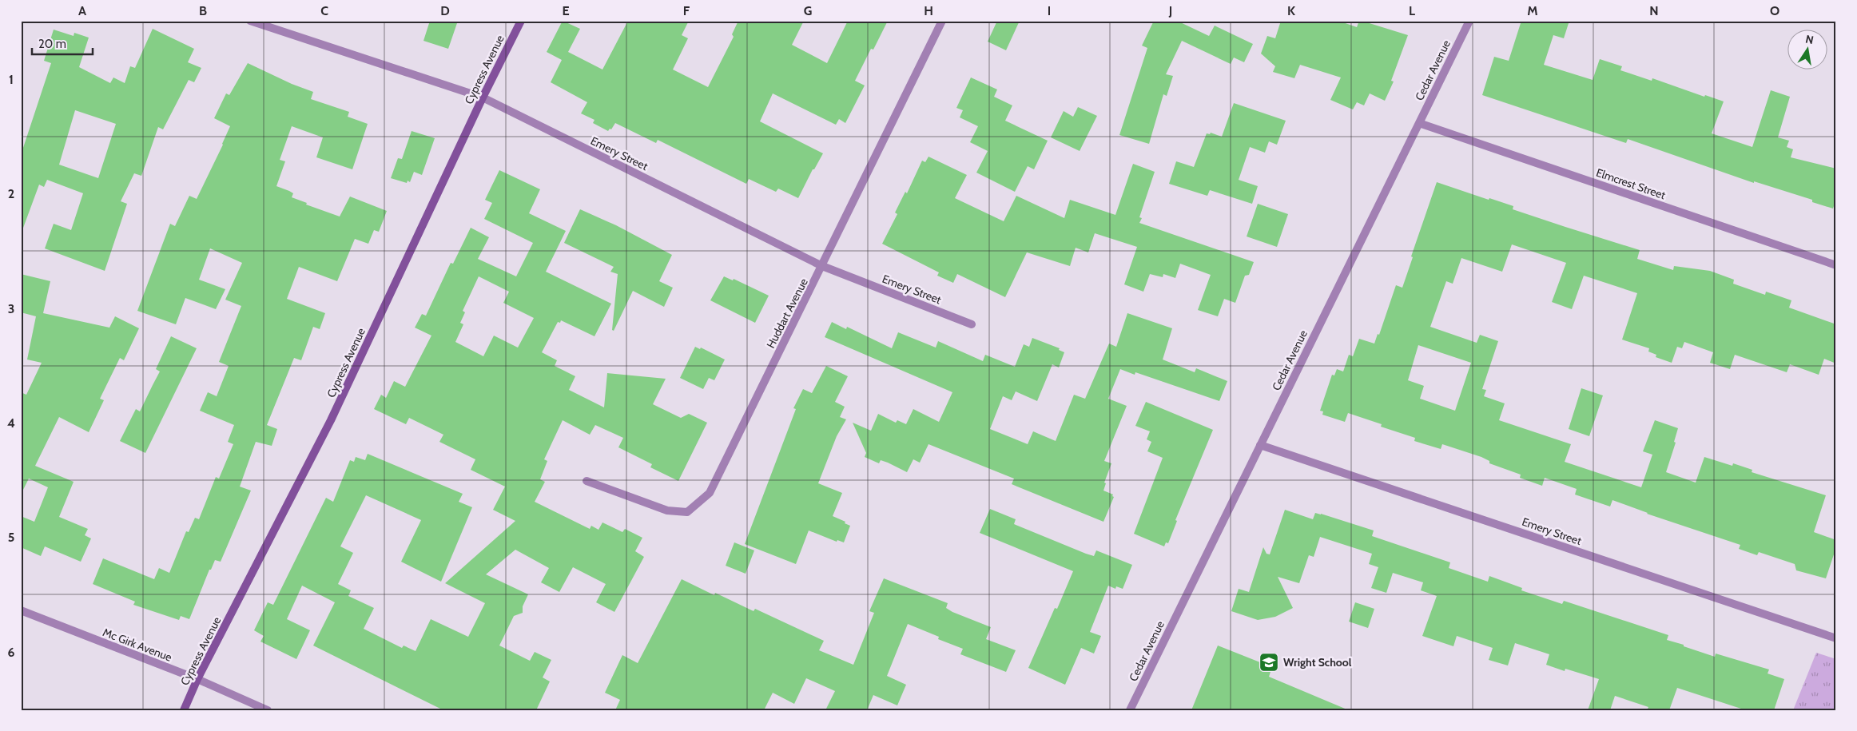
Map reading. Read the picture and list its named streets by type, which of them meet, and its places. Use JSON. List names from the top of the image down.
{
  "streets": {
    "street": [
      "Cypress Avenue",
      "Cedar Avenue",
      "Emery Street",
      "Elmcrest Street",
      "Huddart Avenue",
      "Mc Girk Avenue"
    ]
  },
  "crossings": [
    ["Cypress Avenue", "Emery Street"],
    ["Cypress Avenue", "Mc Girk Avenue"],
    ["Cedar Avenue", "Emery Street"],
    ["Cedar Avenue", "Elmcrest Street"],
    ["Emery Street", "Huddart Avenue"]
  ],
  "places": {
    "school or university": ["Wright School"]
  },
  "scale_bar": "20 m",
  "north": "top",
  "grid": {
    "columns": [
      "A",
      "B",
      "C",
      "D",
      "E",
      "F",
      "G",
      "H",
      "I",
      "J",
      "K",
      "L",
      "M",
      "N",
      "O"
    ],
    "rows": [
      "1",
      "2",
      "3",
      "4",
      "5",
      "6"
    ]
  }
}
